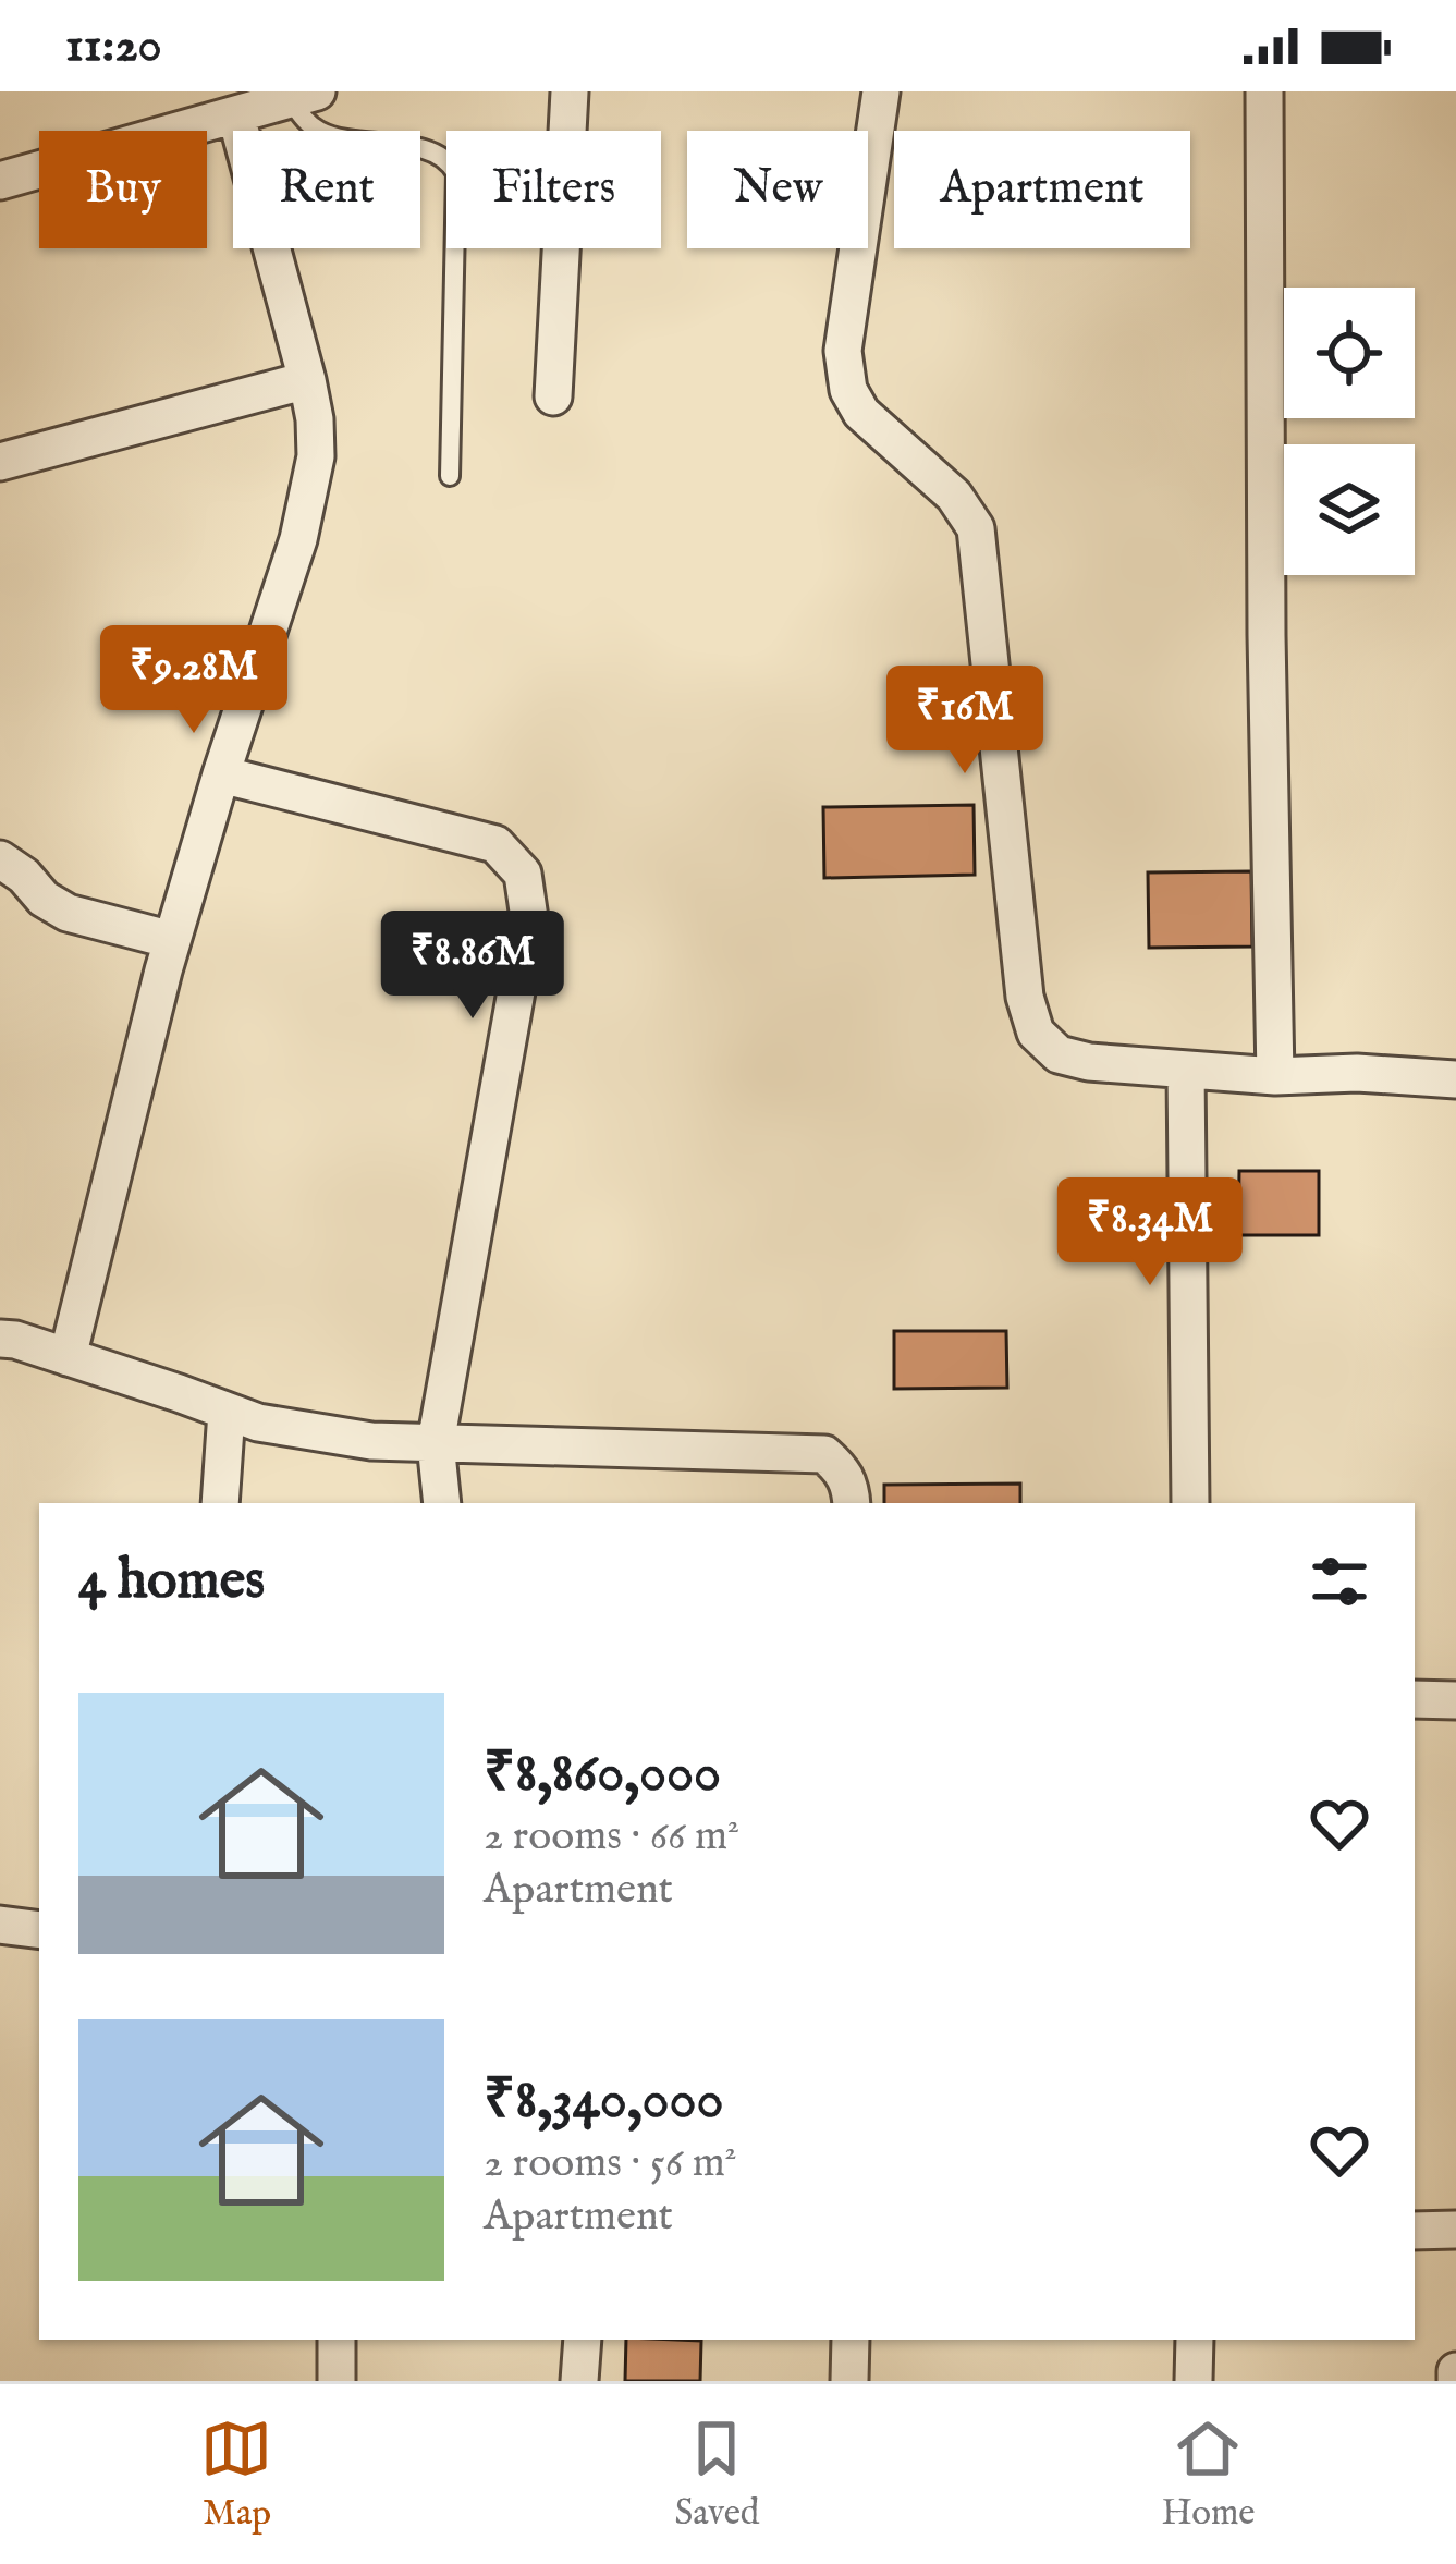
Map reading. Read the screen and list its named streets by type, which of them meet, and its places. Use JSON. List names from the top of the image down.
{
  "page": {
    "status": "11:20",
    "chip": [
      "Buy",
      "Rent",
      "Filters",
      "New",
      "Apartment"
    ],
    "price": [
      "₹9.28M",
      "₹16M",
      "₹8.86M",
      "₹8.34M"
    ],
    "heading": "4 homes",
    "list": [
      {
        "name": "₹8,860,000",
        "note": "2 rooms · 66 m² · Apartment"
      },
      {
        "name": "₹8,340,000",
        "note": "2 rooms · 56 m² · Apartment"
      }
    ],
    "tabs": ["Map", "Saved", "Home"]
  }
}
